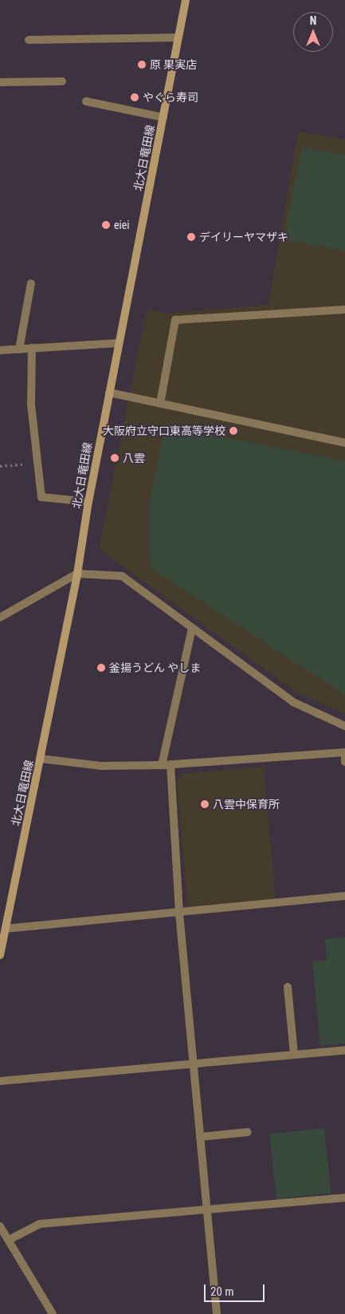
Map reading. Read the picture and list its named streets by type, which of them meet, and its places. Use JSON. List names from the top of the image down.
{
  "streets": {
    "main road": ["北大日竜田線"]
  },
  "places": [
    "原 果実店",
    "やぐら寿司",
    "eiei",
    "デイリーヤマザキ",
    "大阪府立守口東高等学校",
    "八雲",
    "釜揚うどん やしま",
    "八雲中保育所"
  ],
  "scale_bar": "20 m",
  "north": "top"
}
